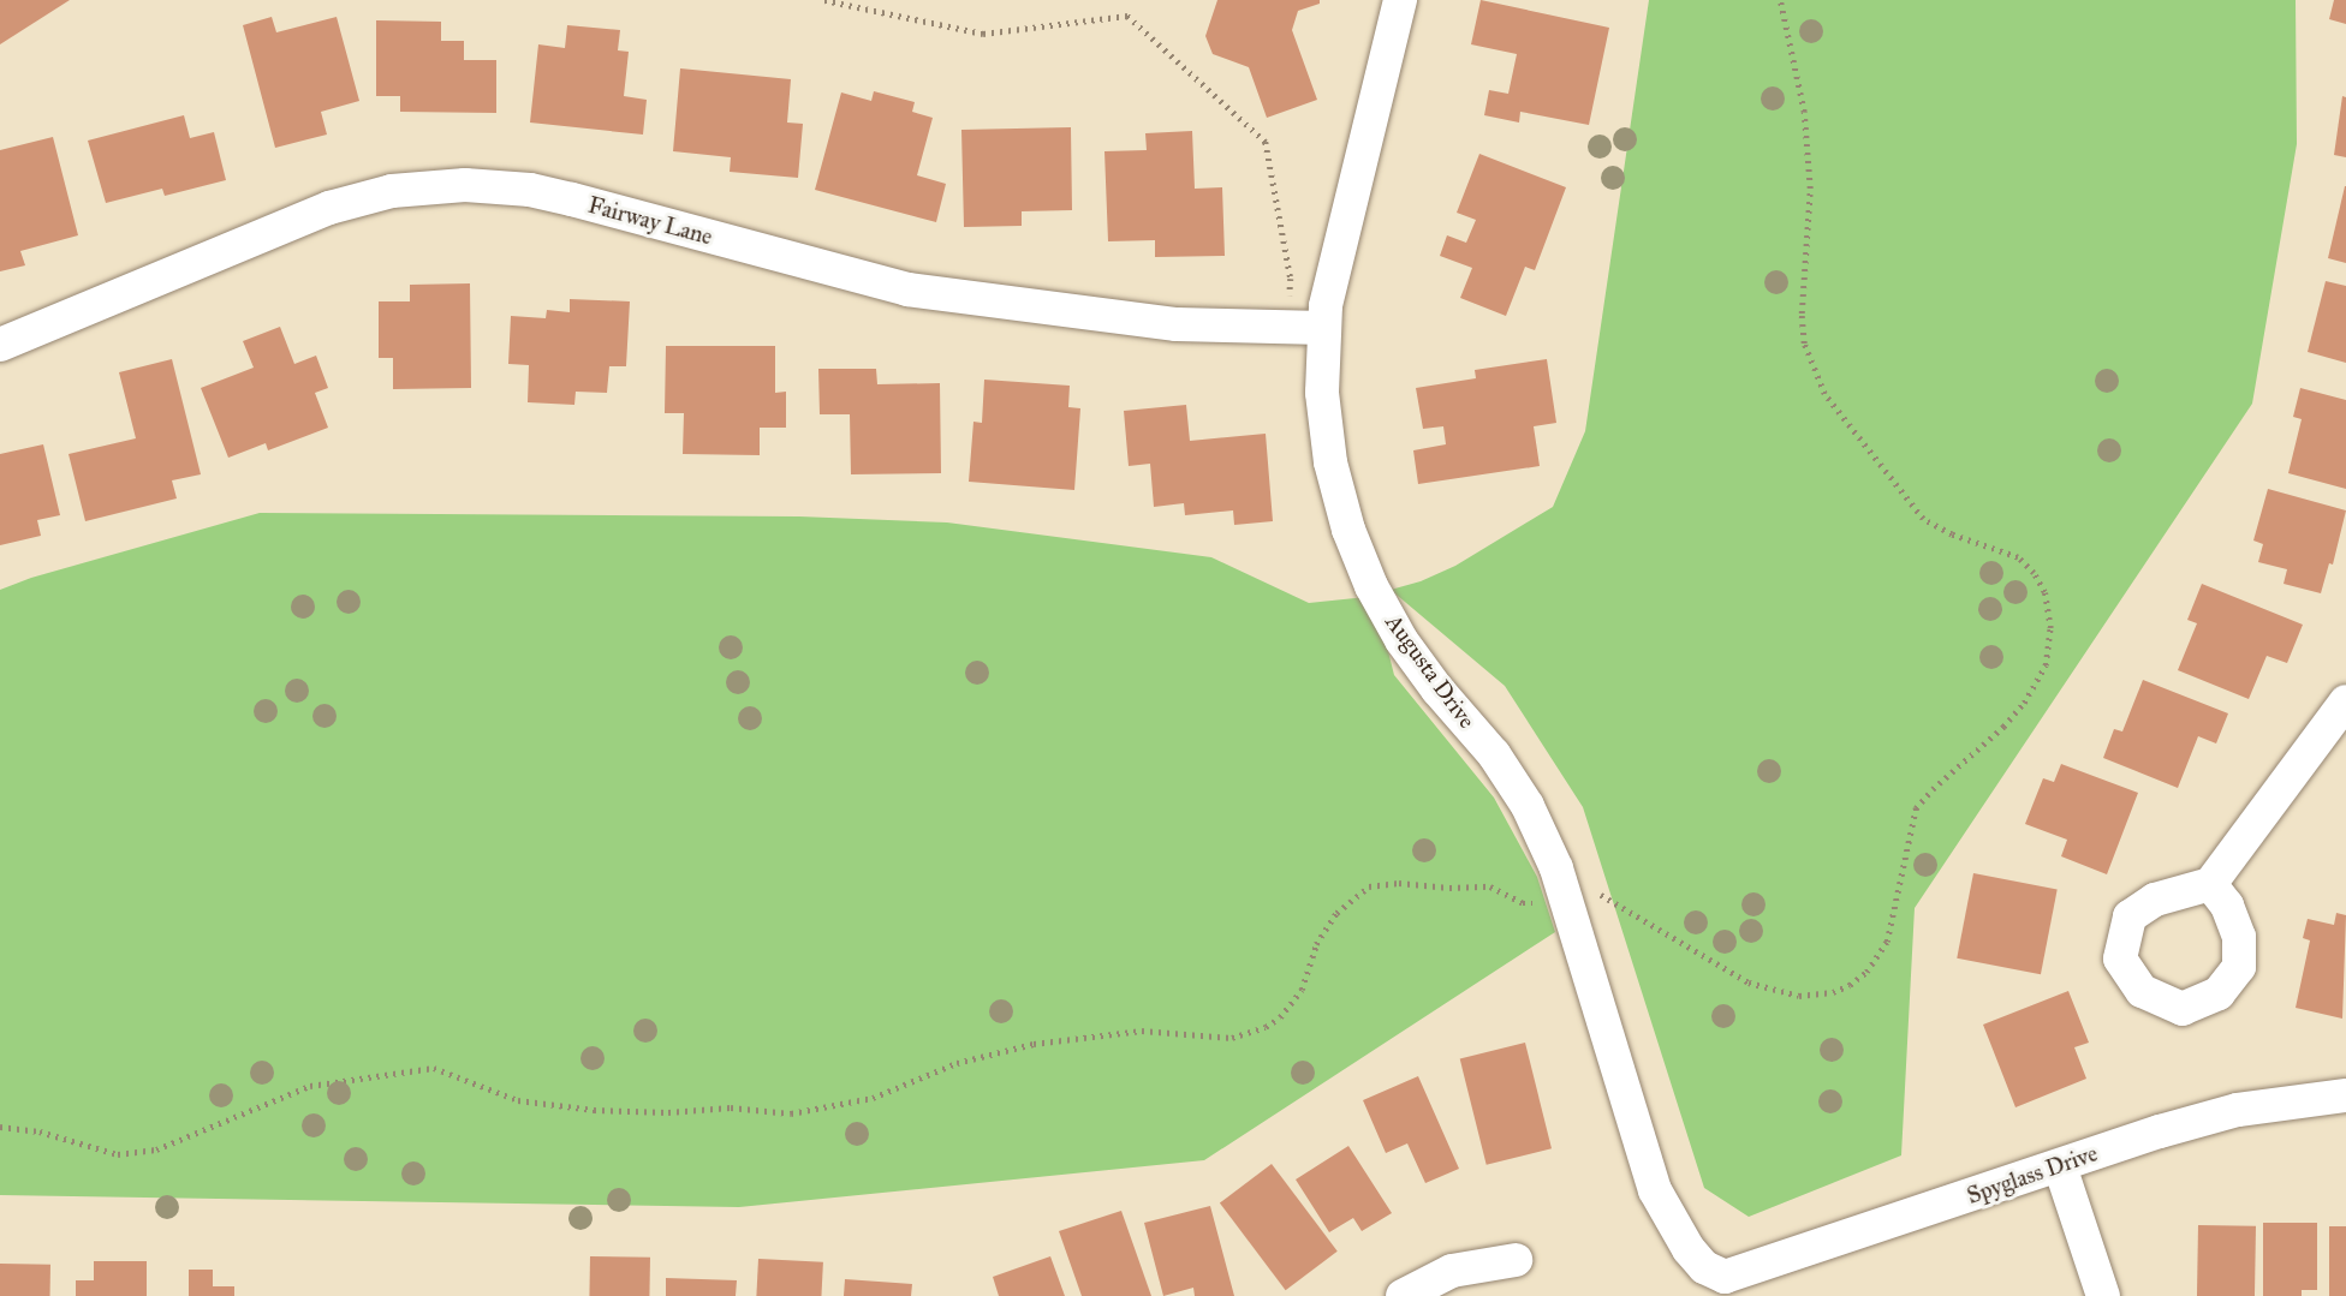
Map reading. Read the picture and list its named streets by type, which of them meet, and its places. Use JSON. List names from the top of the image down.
{
  "streets": {
    "street": ["Fairway Lane", "Augusta Drive", "Spyglass Drive"]
  },
  "crossings": [
    ["Fairway Lane", "Augusta Drive"],
    ["Augusta Drive", "Spyglass Drive"]
  ]
}
